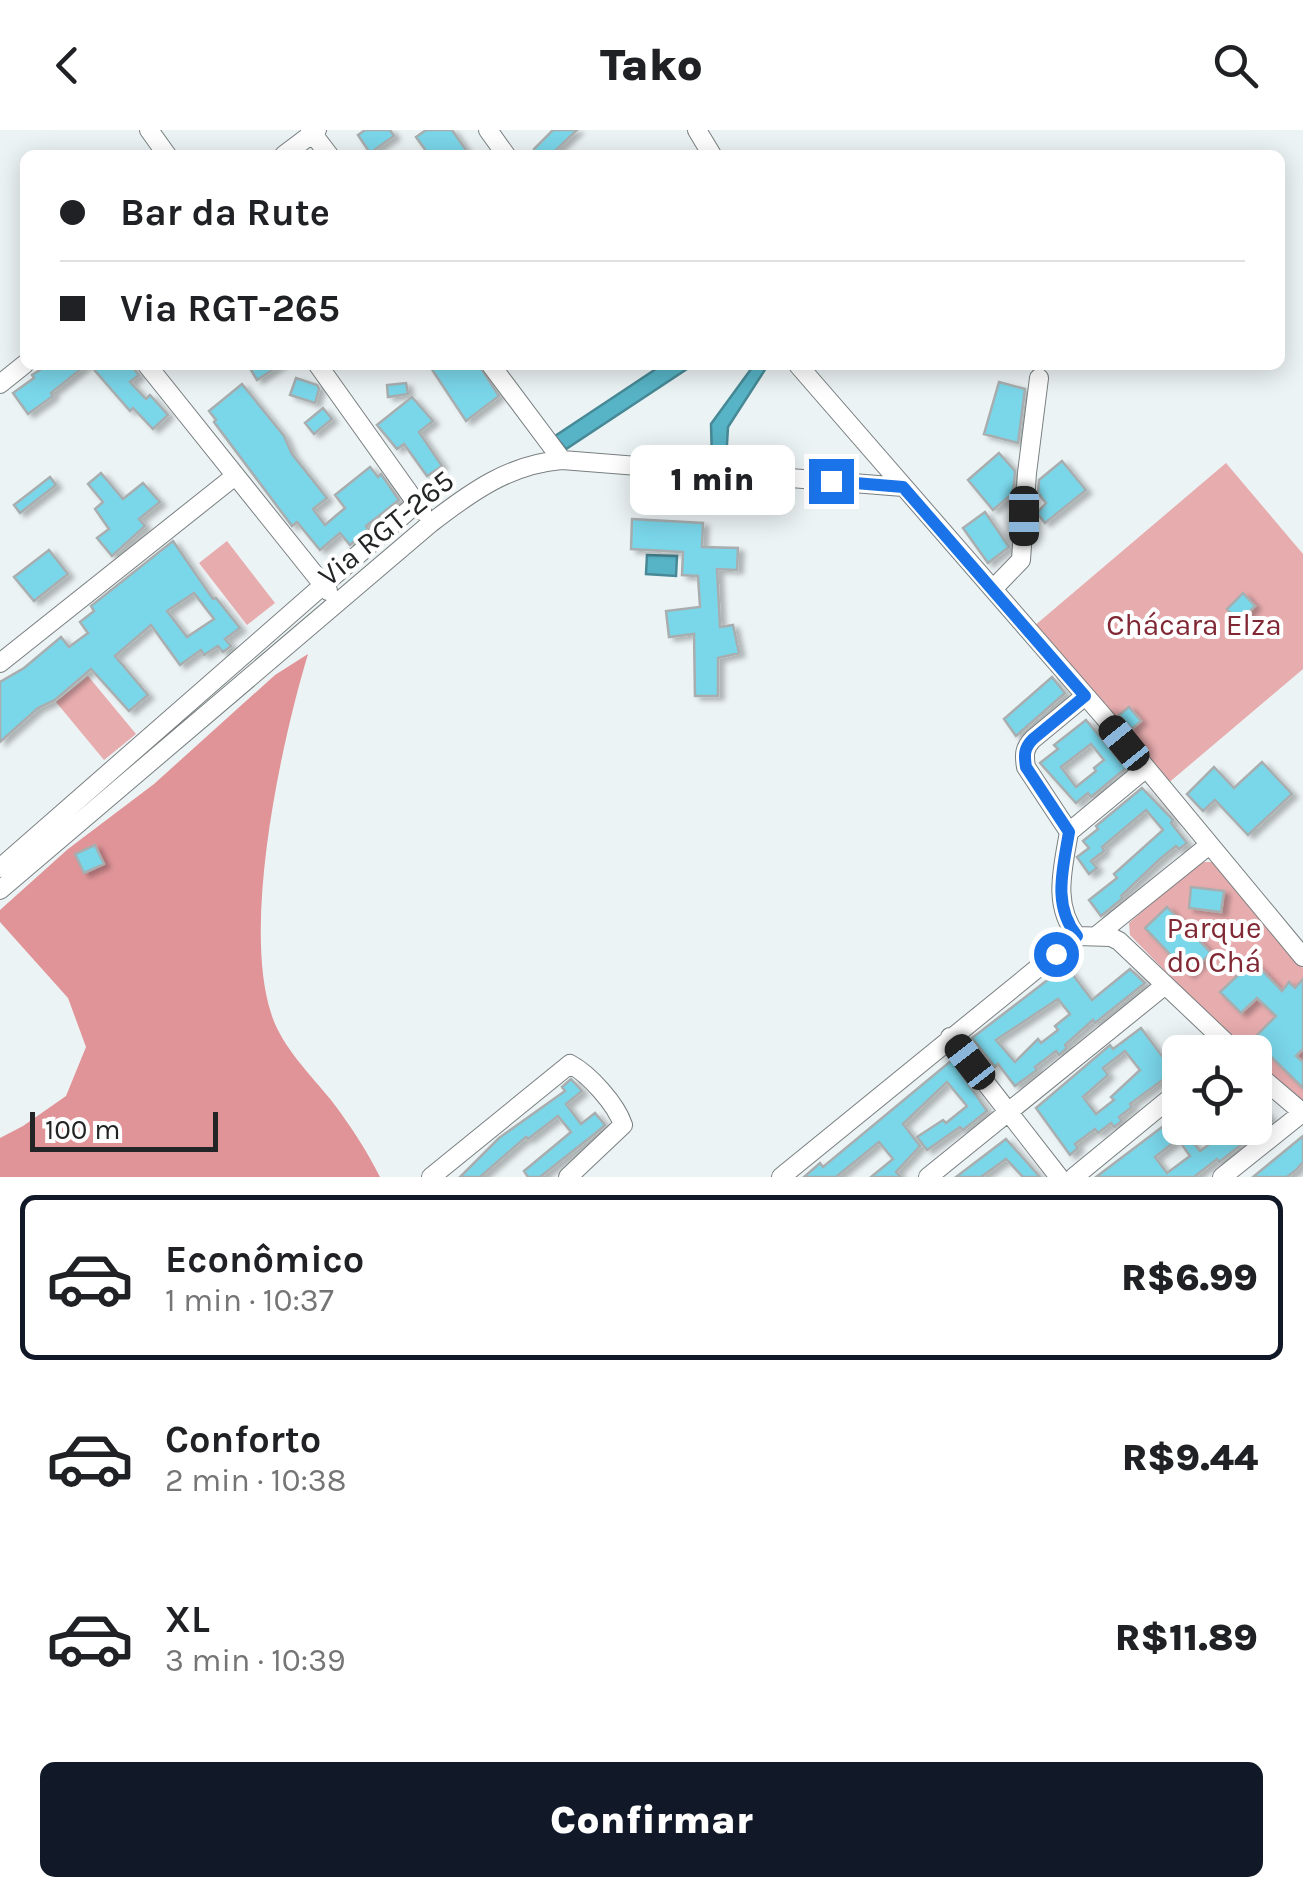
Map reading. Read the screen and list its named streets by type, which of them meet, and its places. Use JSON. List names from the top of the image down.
{
  "streets": {
    "street": ["Via RGT-265"]
  },
  "parks": ["Chácara Elza", "Parque do Chá"],
  "scale_bar": "100 m",
  "page": {
    "header": "Tako",
    "banner": ["Bar da Rute", "Via RGT-265"],
    "bubble": "1 min",
    "scale": "100 m",
    "list": [
      {
        "name": "Econômico",
        "note": "1 min · 10:37",
        "value": "R$6.99"
      },
      {
        "name": "Conforto",
        "note": "2 min · 10:38",
        "value": "R$9.44"
      },
      {
        "name": "XL",
        "note": "3 min · 10:39",
        "value": "R$11.89"
      }
    ],
    "buttons": "Confirmar"
  }
}
